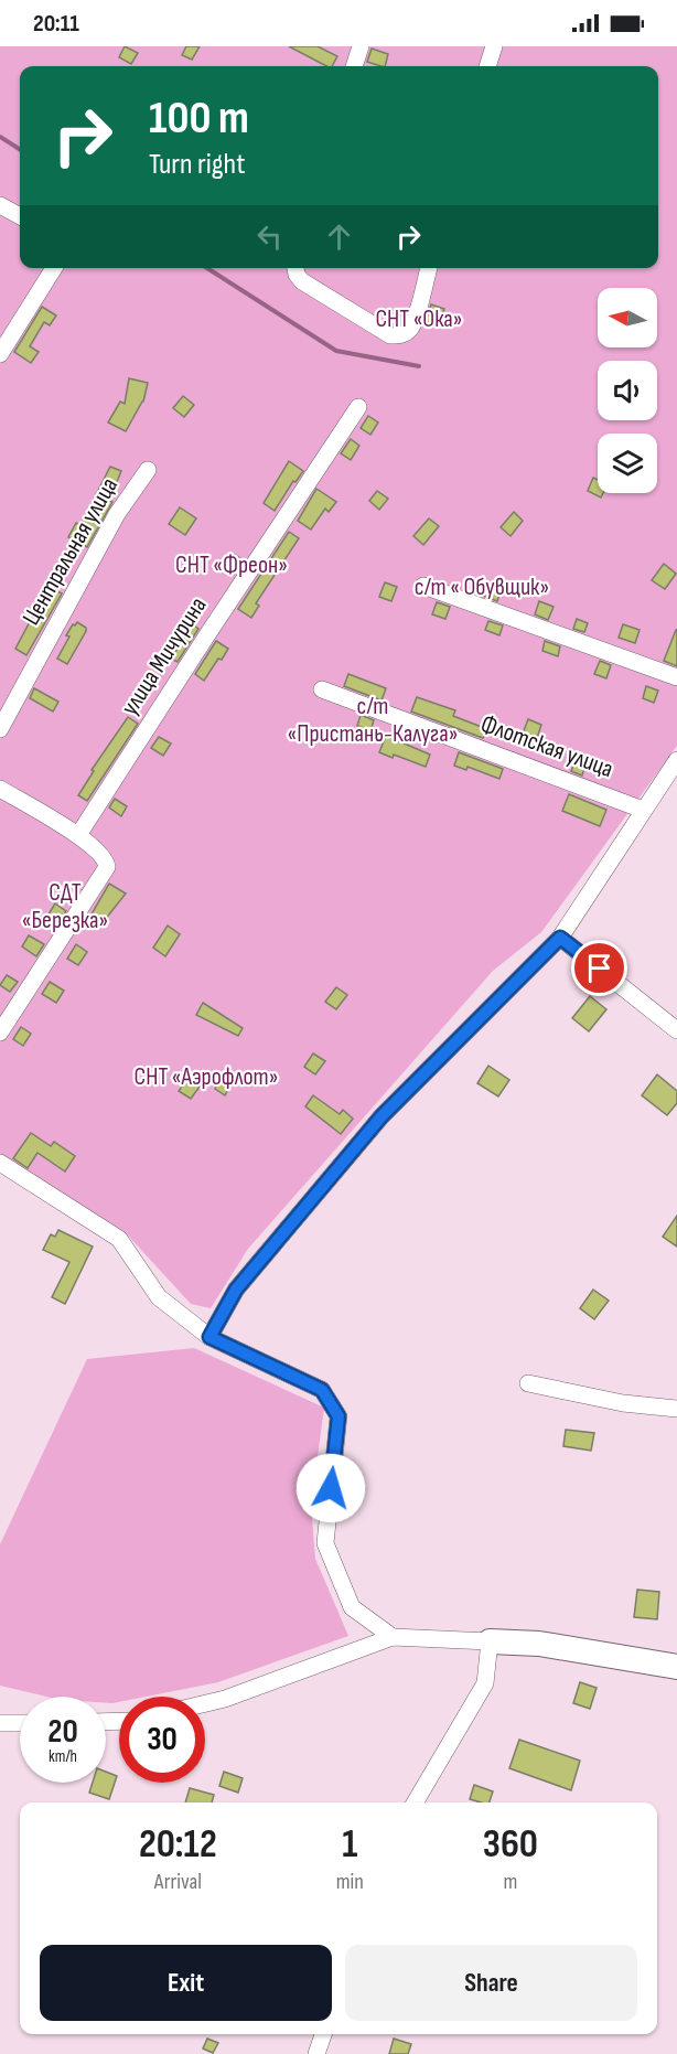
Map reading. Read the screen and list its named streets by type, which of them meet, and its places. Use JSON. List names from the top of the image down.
{
  "streets": {
    "street": ["Центральная улица", "улица Мичурина", "Флотская улица"]
  },
  "parks": [
    "СНТ «Ока»",
    "СНТ «Фреон»",
    "с/т « Обувщик»",
    "с/т «Пристань-Калуга»",
    "СДТ «Березка»",
    "СНТ «Аэрофлот»"
  ],
  "north": "left",
  "page": {
    "status": "20:11",
    "turn": ["100 m", "Turn right"],
    "speed": "20 km/h",
    "limit": "30",
    "eta": [
      "20:12",
      "Arrival",
      "1",
      "min",
      "360",
      "m"
    ],
    "buttons": ["Exit", "Share"]
  }
}
